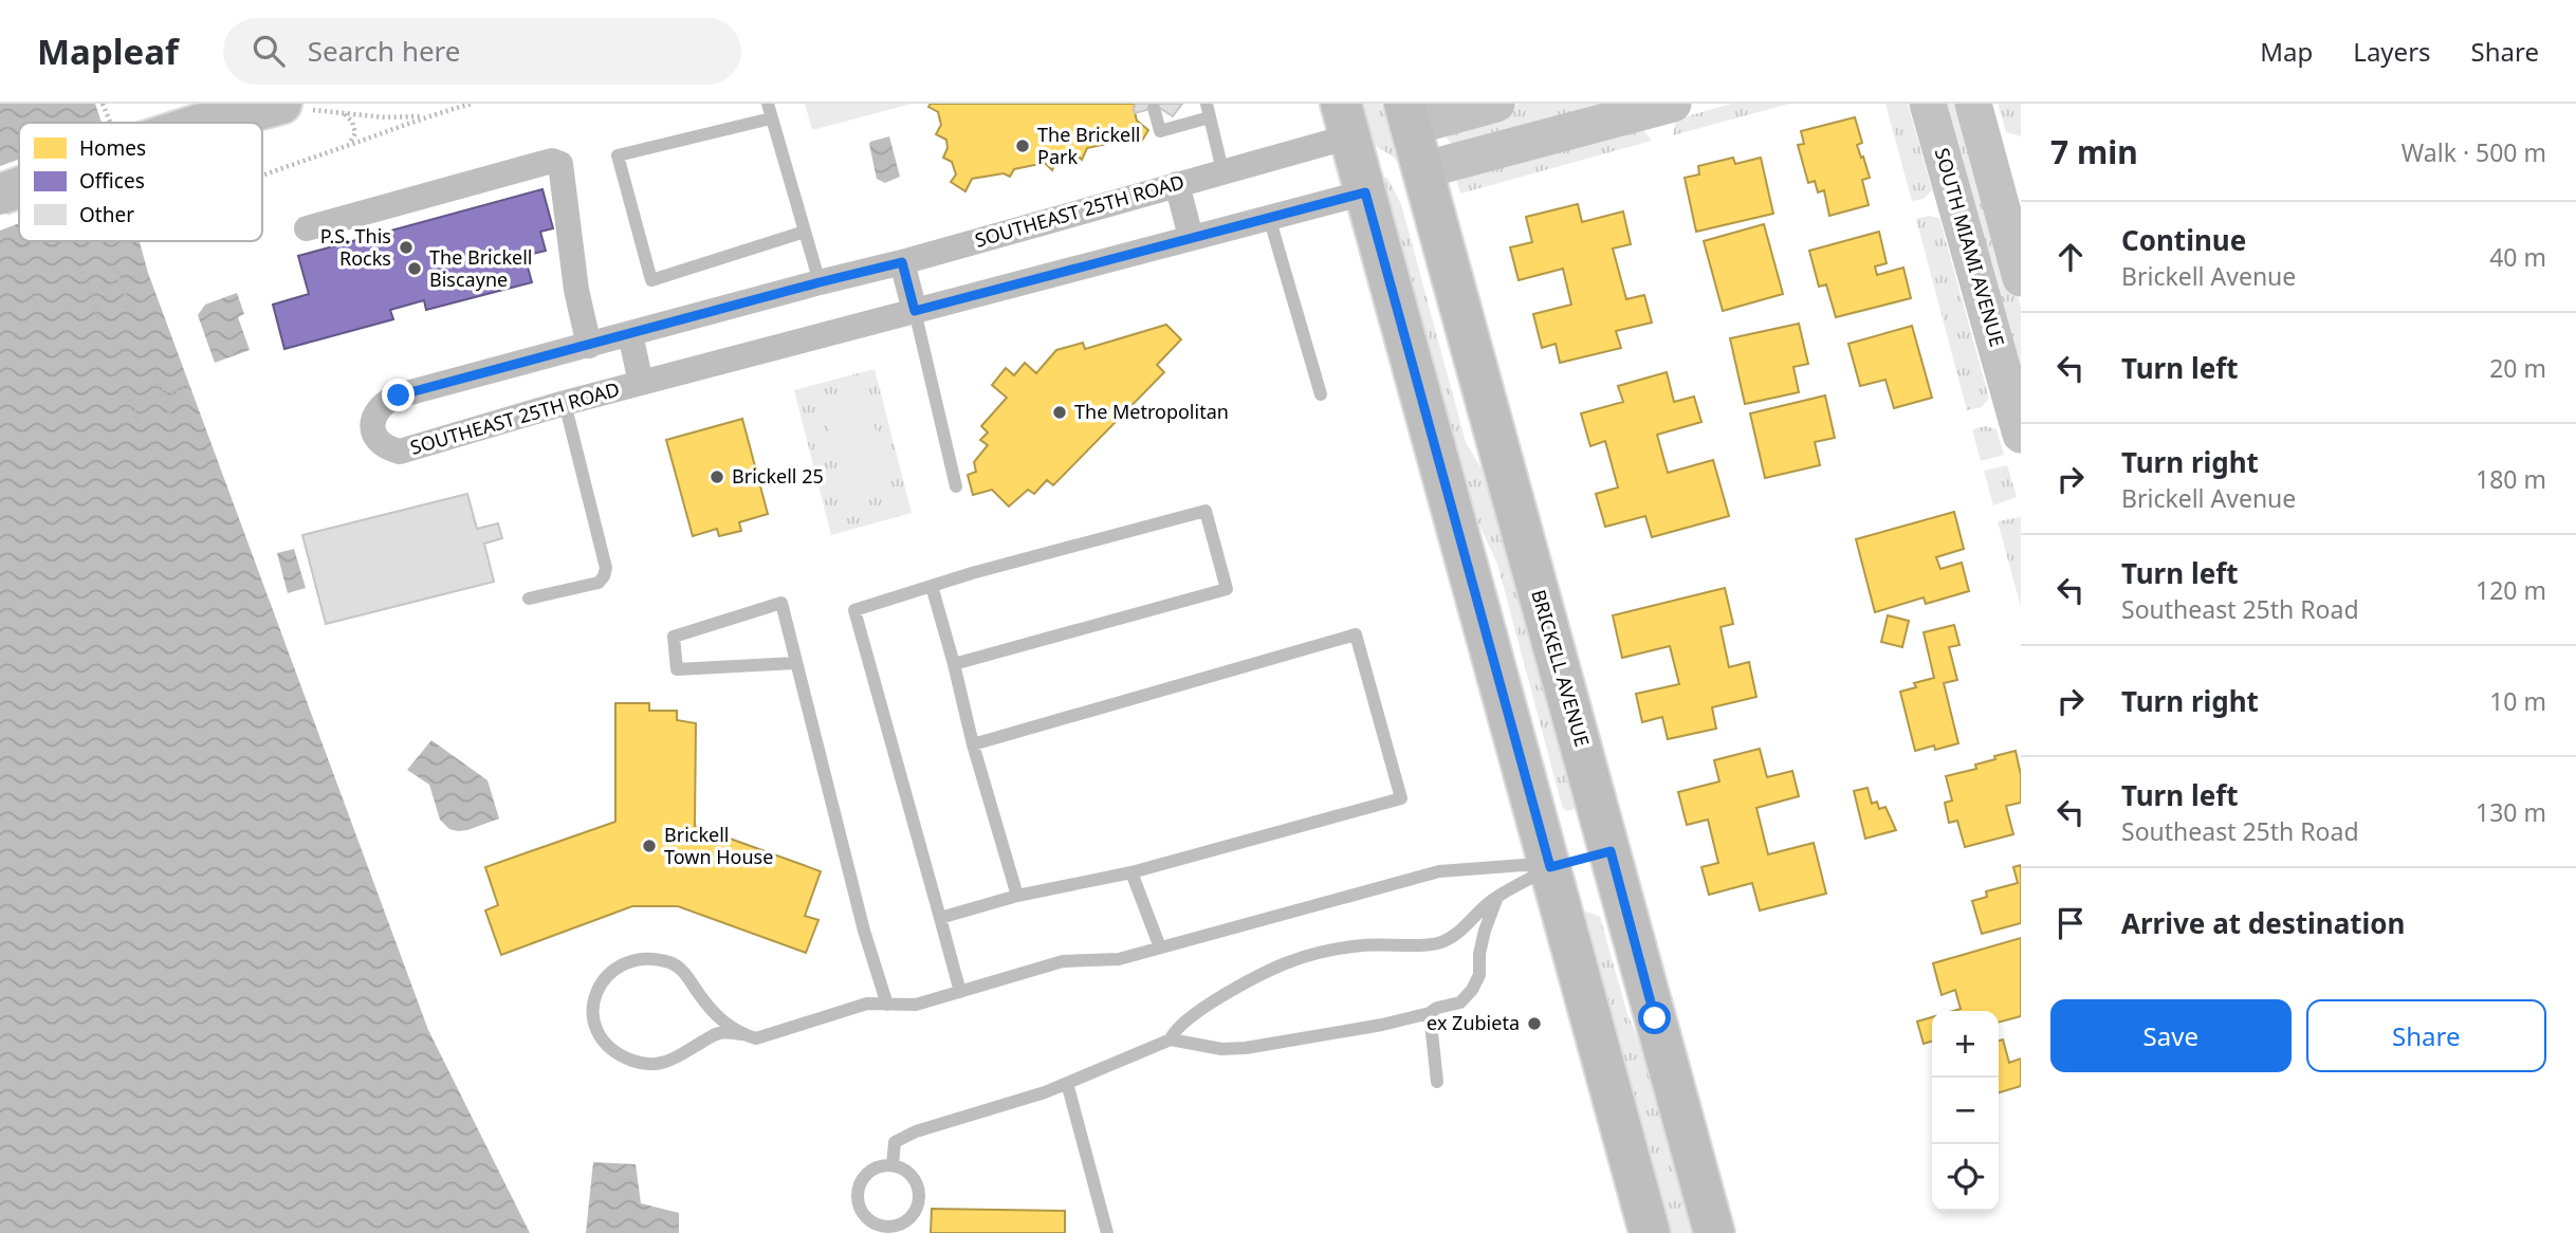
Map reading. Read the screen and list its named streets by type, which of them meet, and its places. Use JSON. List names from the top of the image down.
{
  "streets": {
    "main road": ["SOUTH MIAMI AVENUE", "BRICKELL AVENUE"],
    "street": ["SOUTHEAST 25TH ROAD"]
  },
  "places": [
    "The Brickell Park",
    "P.S. This Rocks",
    "The Brickell Biscayne",
    "The Metropolitan",
    "Brickell 25",
    "Brickell Town House",
    "ex Zubieta"
  ],
  "legend": ["Homes", "Offices", "Other"],
  "page": {
    "header": "Mapleaf",
    "search": "Search here",
    "nav": ["Map", "Layers", "Share"],
    "heading": ["7 min", "Walk · 500 m"],
    "list": [
      ["Continue", "Brickell Avenue", "40 m"],
      ["Turn left", "20 m"],
      ["Turn right", "Brickell Avenue", "180 m"],
      ["Turn left", "Southeast 25th Road", "120 m"],
      ["Turn right", "10 m"],
      ["Turn left", "Southeast 25th Road", "130 m"],
      "Arrive at destination"
    ],
    "buttons": ["Save", "Share"],
    "map_buttons": ["+", "−"]
  }
}
